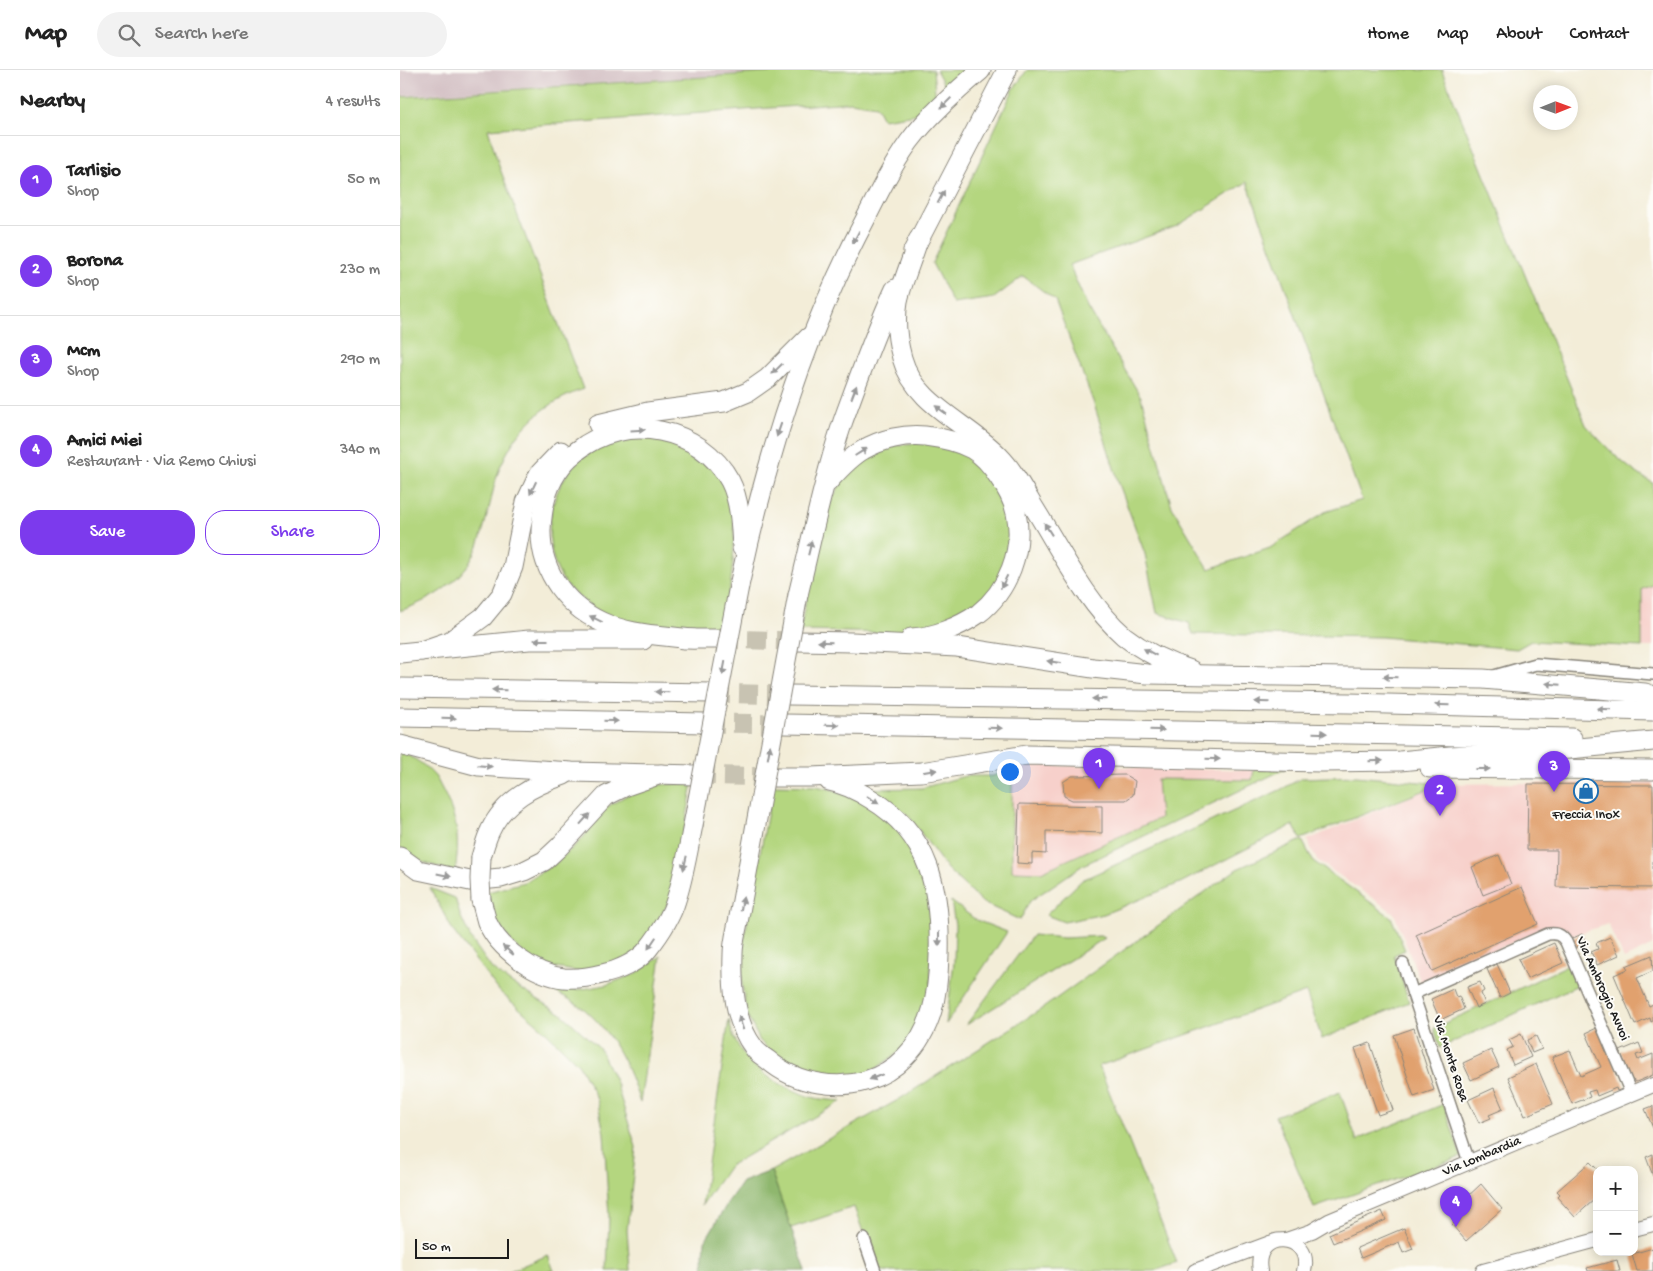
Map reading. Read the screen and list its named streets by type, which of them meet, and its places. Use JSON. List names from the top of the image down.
{
  "streets": {
    "street": ["Via Ambrogio Avvoi", "Via Monte Rosa", "Via Lombardia"]
  },
  "crossings": [
    ["Via Ambrogio Avvoi", "Via Monte Rosa"],
    ["Via Ambrogio Avvoi", "Via Lombardia"],
    ["Via Monte Rosa", "Via Lombardia"]
  ],
  "places": {
    "shop": ["Freccia Inox"]
  },
  "scale_bar": "50 m",
  "north": "right",
  "page": {
    "header": "Map",
    "search": "Search here",
    "nav": [
      "Home",
      "Map",
      "About",
      "Contact"
    ],
    "heading": ["Nearby", "4 results"],
    "list": [
      {
        "mark": "1",
        "name": "Tarlisio",
        "note": "Shop",
        "value": "50 m"
      },
      {
        "mark": "2",
        "name": "Borona",
        "note": "Shop",
        "value": "230 m"
      },
      {
        "mark": "3",
        "name": "Mcm",
        "note": "Shop",
        "value": "290 m"
      },
      {
        "mark": "4",
        "name": "Amici Miei",
        "note": "Restaurant · Via Remo Chiusi",
        "value": "340 m"
      }
    ],
    "buttons": ["Save", "Share"],
    "pins": [
      "1",
      "3",
      "2",
      "4"
    ],
    "map_buttons": ["+", "−"],
    "scale": "50 m"
  }
}
